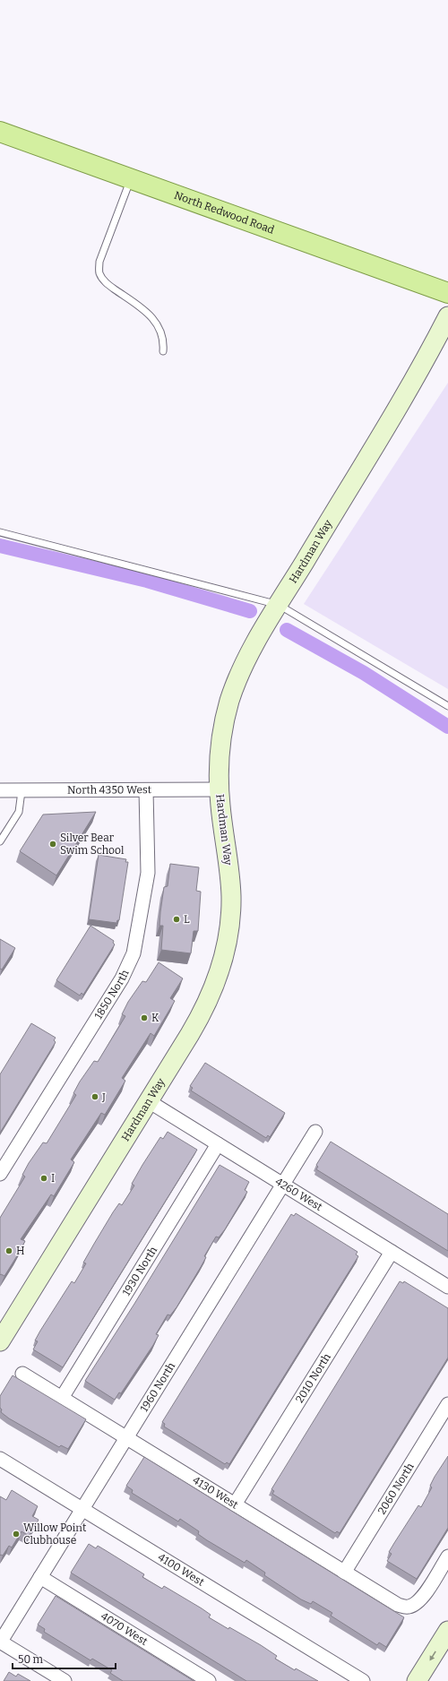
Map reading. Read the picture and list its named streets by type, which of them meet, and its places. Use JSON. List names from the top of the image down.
{
  "streets": {
    "main road": ["North Redwood Road"],
    "street": [
      "Hardman Way",
      "North 4350 West",
      "1850 North",
      "4260 West",
      "1930 North",
      "2010 North",
      "1960 North",
      "2060 North",
      "4130 West",
      "4100 West",
      "4070 West"
    ]
  },
  "crossings": [
    ["Hardman Way", "North 4350 West"],
    ["Hardman Way", "4260 West"],
    ["North 4350 West", "1850 North"],
    ["4260 West", "1930 North"],
    ["4260 West", "2010 North"],
    ["4260 West", "1960 North"],
    ["1930 North", "4130 West"],
    ["2010 North", "4130 West"],
    ["1960 North", "4130 West"],
    ["1960 North", "4100 West"],
    ["1960 North", "4070 West"],
    ["2060 North", "4130 West"]
  ],
  "places": [
    "Silver Bear Swim School",
    "L",
    "K",
    "J",
    "I",
    "H",
    "Willow Point Clubhouse"
  ],
  "scale_bar": "50 m"
}
